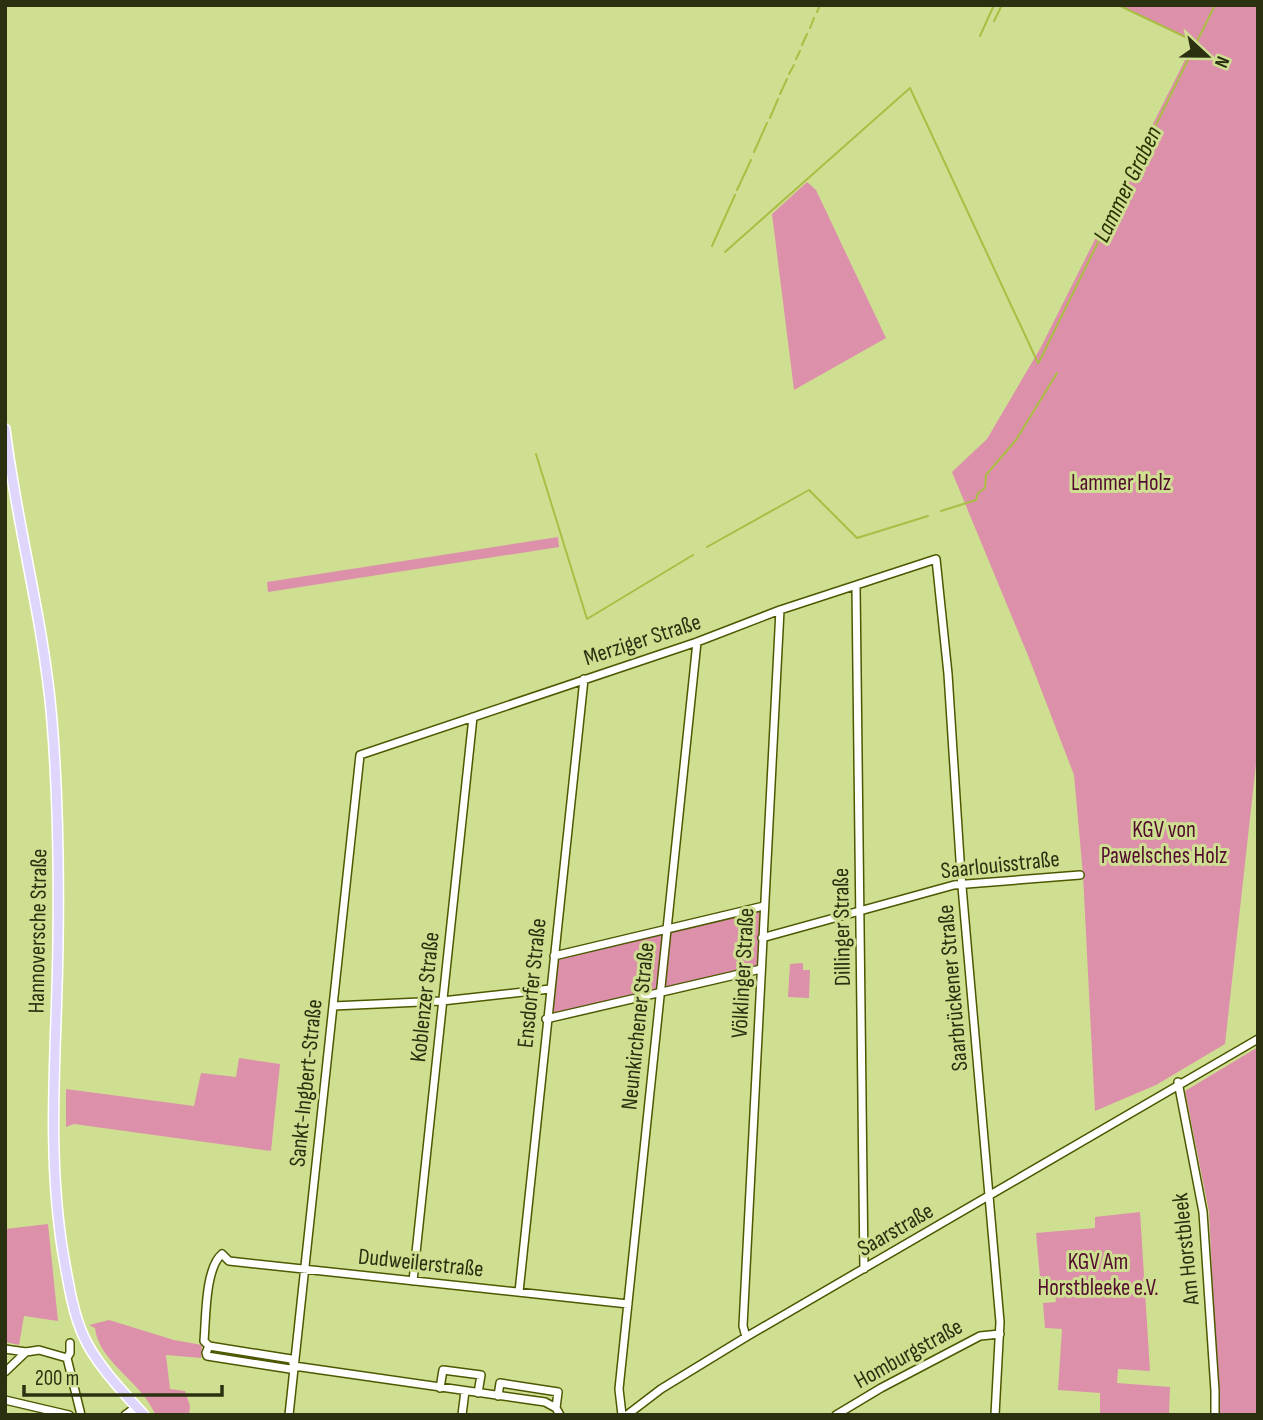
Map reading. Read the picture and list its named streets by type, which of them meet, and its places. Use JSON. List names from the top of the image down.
{
  "streets": {
    "main road": ["Hannoversche Straße"],
    "street": [
      "Merziger Straße",
      "Saarlouisstraße",
      "Dillinger Straße",
      "Völklinger Straße",
      "Ensdorfer Straße",
      "Saarbrückener Straße",
      "Koblenzer Straße",
      "Neunkirchener Straße",
      "Sankt-Ingbert-Straße",
      "Saarstraße",
      "Am Horstbleek",
      "Dudweilerstraße",
      "Homburgstraße"
    ]
  },
  "crossings": [
    ["Merziger Straße", "Dillinger Straße"],
    ["Merziger Straße", "Völklinger Straße"],
    ["Merziger Straße", "Ensdorfer Straße"],
    ["Merziger Straße", "Saarbrückener Straße"],
    ["Merziger Straße", "Koblenzer Straße"],
    ["Merziger Straße", "Neunkirchener Straße"],
    ["Merziger Straße", "Sankt-Ingbert-Straße"],
    ["Saarlouisstraße", "Dillinger Straße"],
    ["Saarlouisstraße", "Völklinger Straße"],
    ["Saarlouisstraße", "Saarbrückener Straße"],
    ["Dillinger Straße", "Saarstraße"],
    ["Völklinger Straße", "Saarstraße"],
    ["Ensdorfer Straße", "Dudweilerstraße"],
    ["Saarbrückener Straße", "Saarstraße"],
    ["Saarbrückener Straße", "Homburgstraße"],
    ["Koblenzer Straße", "Dudweilerstraße"],
    ["Neunkirchener Straße", "Dudweilerstraße"],
    ["Sankt-Ingbert-Straße", "Dudweilerstraße"],
    ["Saarstraße", "Am Horstbleek"]
  ],
  "water": ["Lammer Graben"],
  "parks": ["Lammer Holz", "KGV von Pawelsches Holz", "KGV Am Horstbleeke e.V."],
  "scale_bar": "200 m",
  "north": "right"
}
